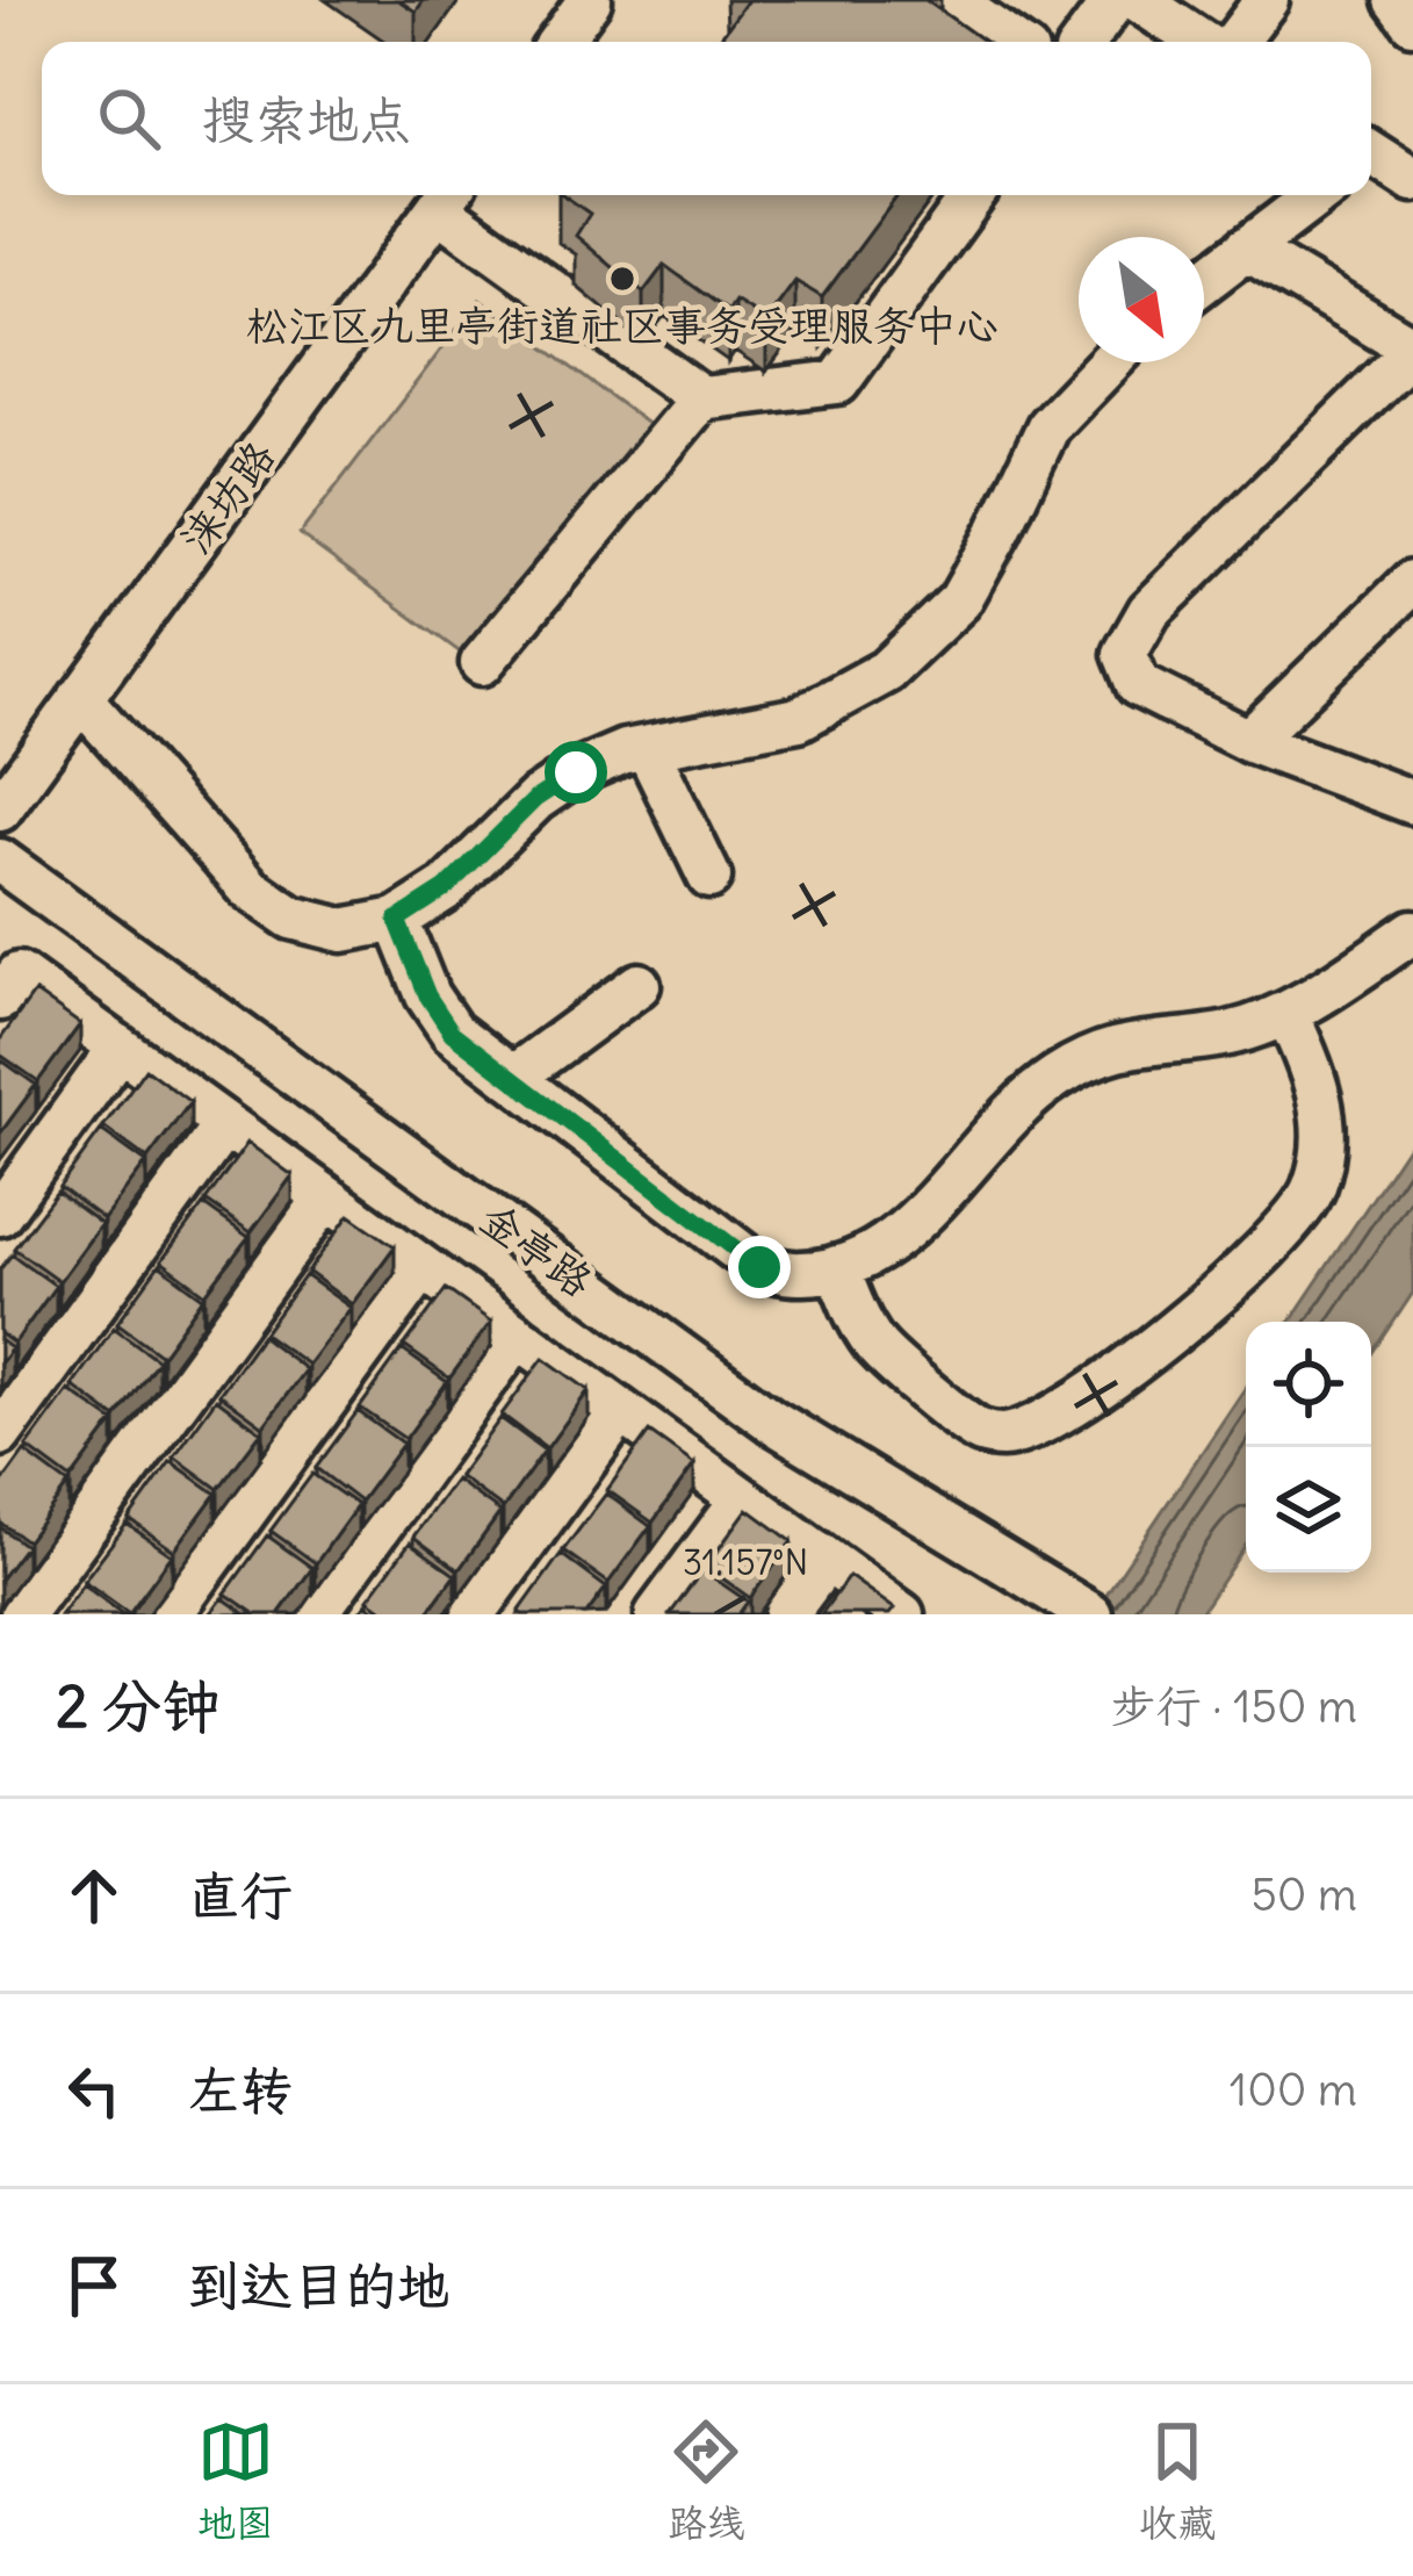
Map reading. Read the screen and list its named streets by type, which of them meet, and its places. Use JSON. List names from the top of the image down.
{
  "streets": {
    "street": ["涞坊路", "金亭路"]
  },
  "places": ["松江区九里亭街道社区事务受理服务中心"],
  "north": "bottom right",
  "page": {
    "search": "搜索地点",
    "heading": ["2 分钟", "步行 · 150 m"],
    "list": [
      ["直行", "50 m"],
      ["左转", "100 m"],
      "到达目的地"
    ],
    "nav": ["地图", "路线", "收藏"]
  },
  "coordinates": ["31.157°N"]
}
